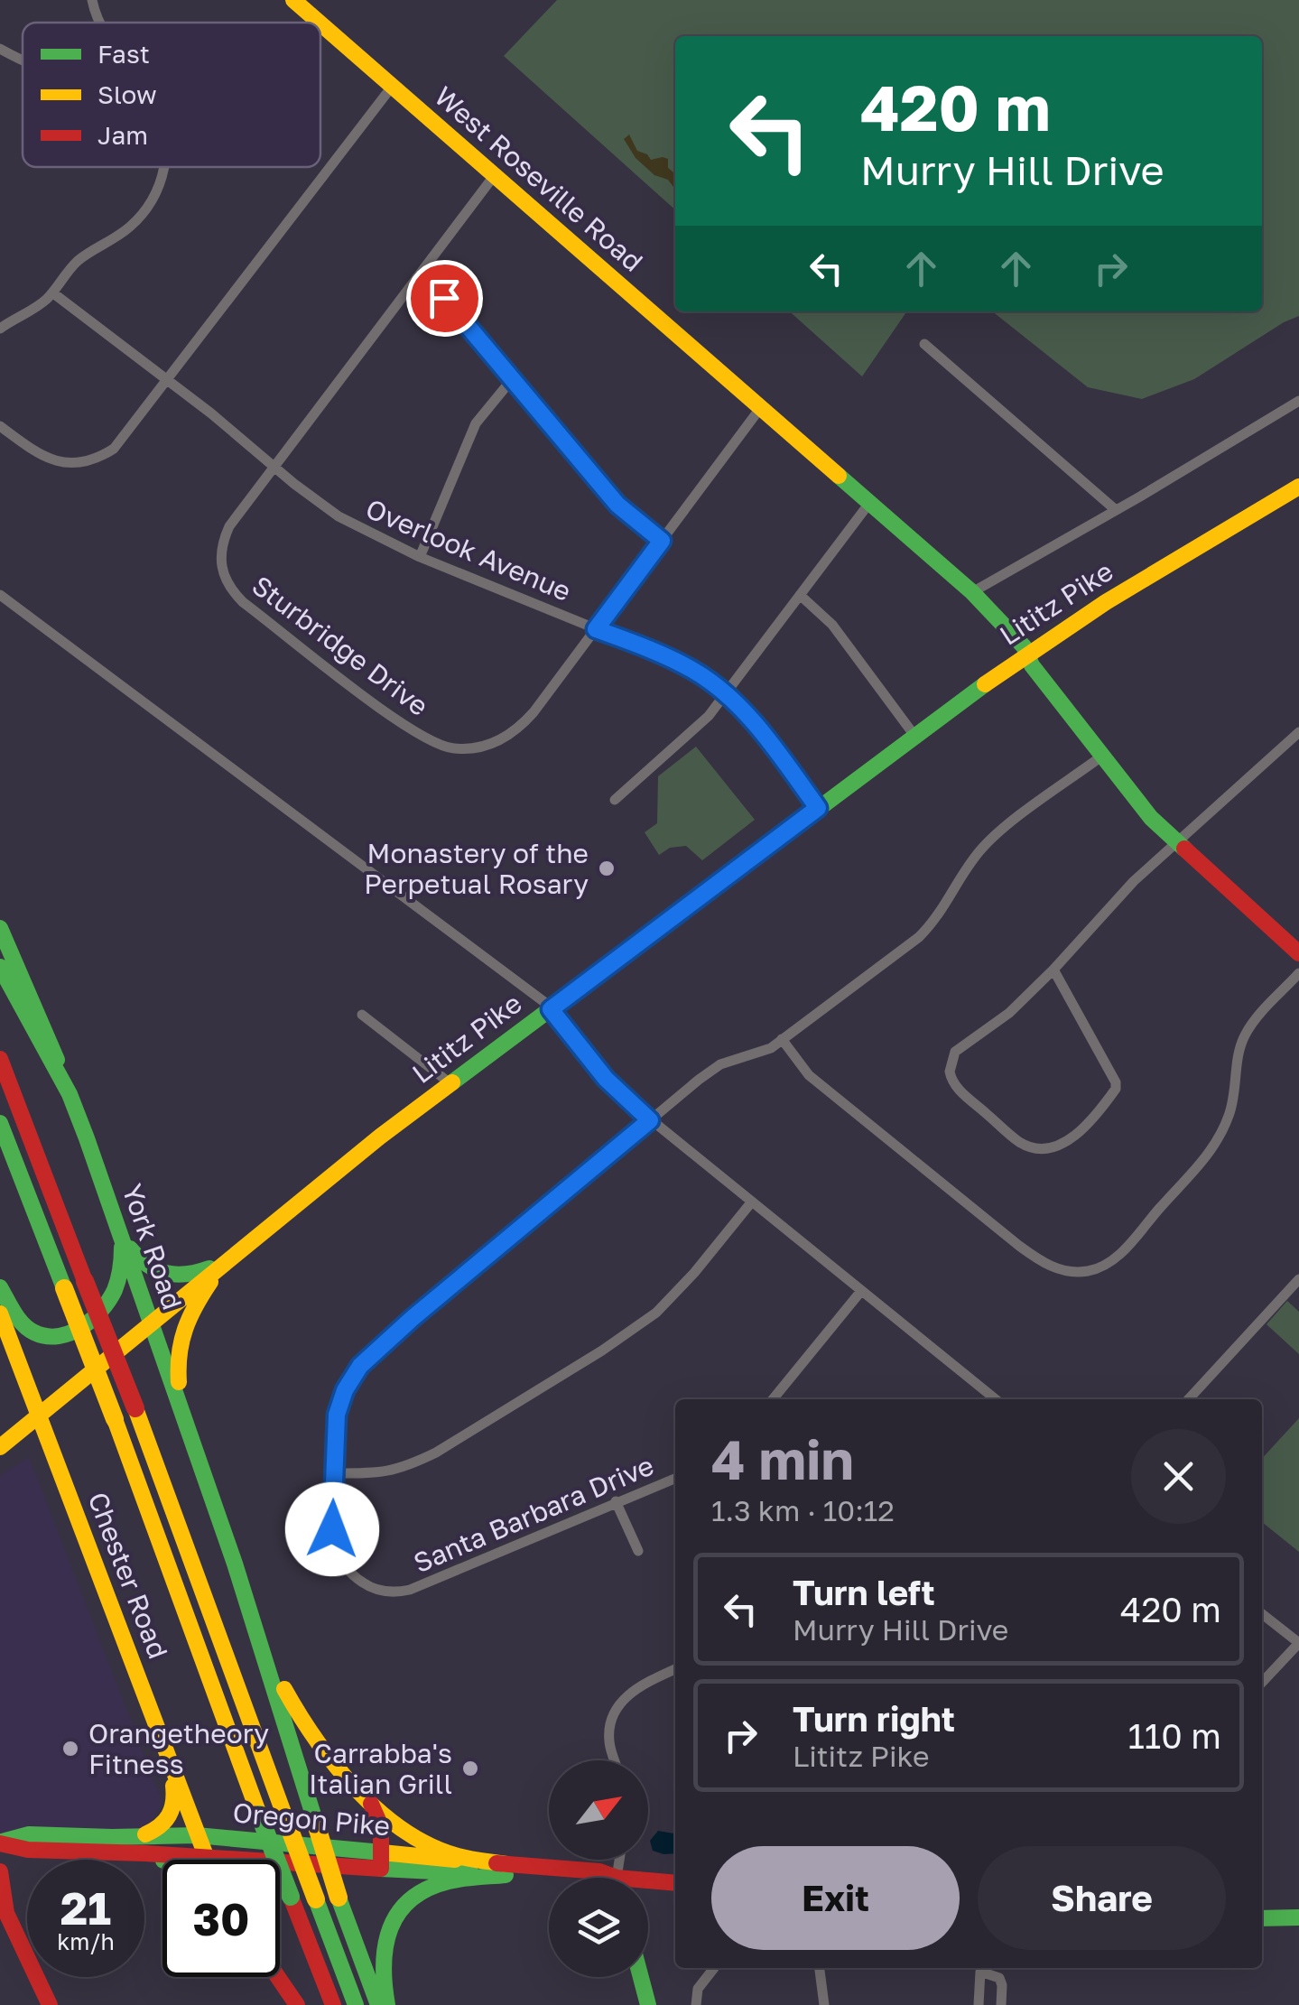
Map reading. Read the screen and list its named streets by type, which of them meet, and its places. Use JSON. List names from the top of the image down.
{
  "streets": {
    "main road": [
      "West Roseville Road",
      "Lititz Pike",
      "York Road",
      "Chester Road",
      "Oregon Pike"
    ],
    "street": ["Overlook Avenue", "Sturbridge Drive", "Santa Barbara Drive"]
  },
  "crossings": [
    ["West Roseville Road", "Lititz Pike"],
    ["West Roseville Road", "Sturbridge Drive"],
    ["West Roseville Road", "Santa Barbara Drive"],
    ["Overlook Avenue", "Lititz Pike"],
    ["Overlook Avenue", "Sturbridge Drive"],
    ["Lititz Pike", "York Road"],
    ["Lititz Pike", "Chester Road"],
    ["Chester Road", "Oregon Pike"]
  ],
  "places": ["Monastery of the Perpetual Rosary", "Orangetheory Fitness", "Carrabba's Italian Grill"],
  "legend": ["Fast", "Slow", "Jam"],
  "north": "top right",
  "page": {
    "turn": ["420 m", "Murry Hill Drive"],
    "heading": ["4 min", "1.3 km · 10:12"],
    "list": [
      {
        "name": "Turn left",
        "note": "Murry Hill Drive",
        "value": "420 m"
      },
      {
        "name": "Turn right",
        "note": "Lititz Pike",
        "value": "110 m"
      }
    ],
    "buttons": ["Exit", "Share"],
    "speed": "21 km/h",
    "limit": "30"
  }
}
